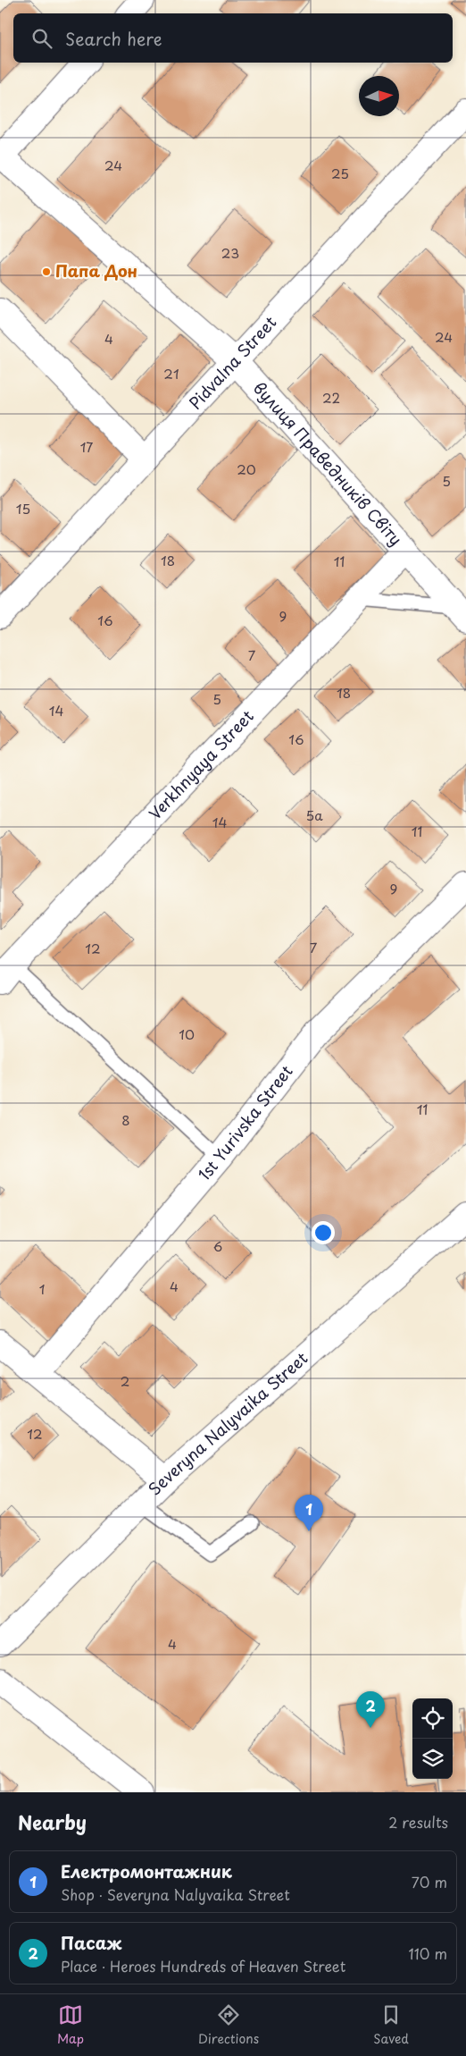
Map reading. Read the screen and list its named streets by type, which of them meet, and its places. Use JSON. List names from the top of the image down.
{
  "streets": {
    "street": [
      "Pidvalna Street",
      "вулиця Праведників Світу",
      "Verkhnyaya Street",
      "1st Yurivska Street",
      "Severyna Nalyvaika Street"
    ]
  },
  "crossings": [
    ["Pidvalna Street", "вулиця Праведників Світу"],
    ["вулиця Праведників Світу", "Verkhnyaya Street"]
  ],
  "places": ["Папа Дон"],
  "house_numbers": [
    "24",
    "25",
    "23",
    "24",
    "4",
    "21",
    "22",
    "17",
    "20",
    "5",
    "15",
    "18",
    "11",
    "9",
    "16",
    "7",
    "18",
    "5",
    "14",
    "16",
    "5а",
    "14",
    "11",
    "9",
    "7",
    "12",
    "10",
    "11",
    "8",
    "6",
    "4",
    "1",
    "2",
    "12",
    "4"
  ],
  "north": "right",
  "page": {
    "search": "Search here",
    "pins": ["1", "2"],
    "heading": ["Nearby", "2 results"],
    "list": [
      {
        "mark": "1",
        "name": "Електромонтажник",
        "note": "Shop · Severyna Nalyvaika Street",
        "value": "70 m"
      },
      {
        "mark": "2",
        "name": "Пасаж",
        "note": "Place · Heroes Hundreds of Heaven Street",
        "value": "110 m"
      }
    ],
    "nav": ["Map", "Directions", "Saved"]
  }
}
